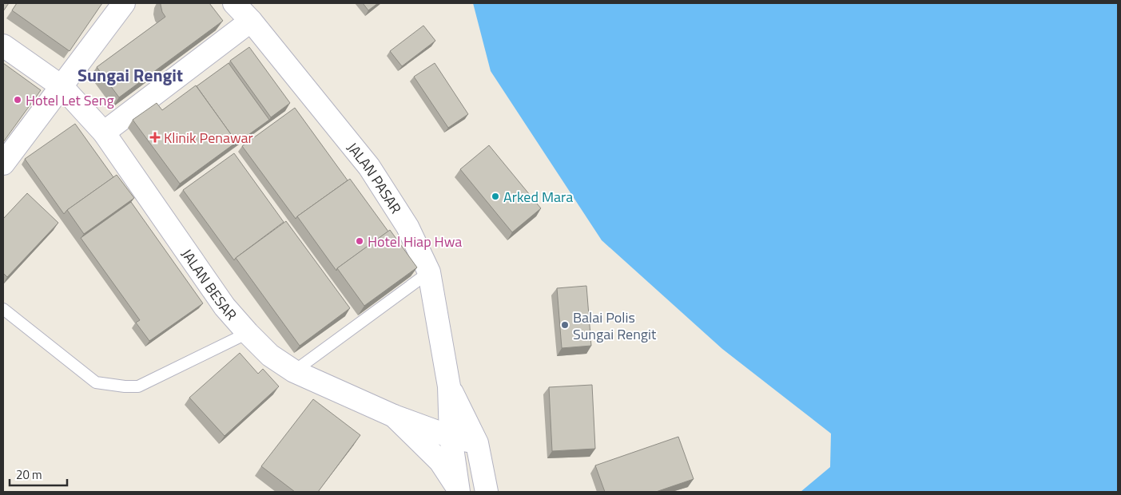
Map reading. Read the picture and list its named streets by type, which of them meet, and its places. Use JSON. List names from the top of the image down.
{
  "streets": {
    "street": ["JALAN PASAR", "JALAN BESAR"]
  },
  "districts": ["Sungai Rengit"],
  "places": {
    "other": [
      "Hotel Let Seng",
      "Arked Mara",
      "Hotel Hiap Hwa",
      "Balai Polis Sungai Rengit"
    ],
    "health": ["Klinik Penawar"]
  },
  "scale_bar": "20 m"
}
